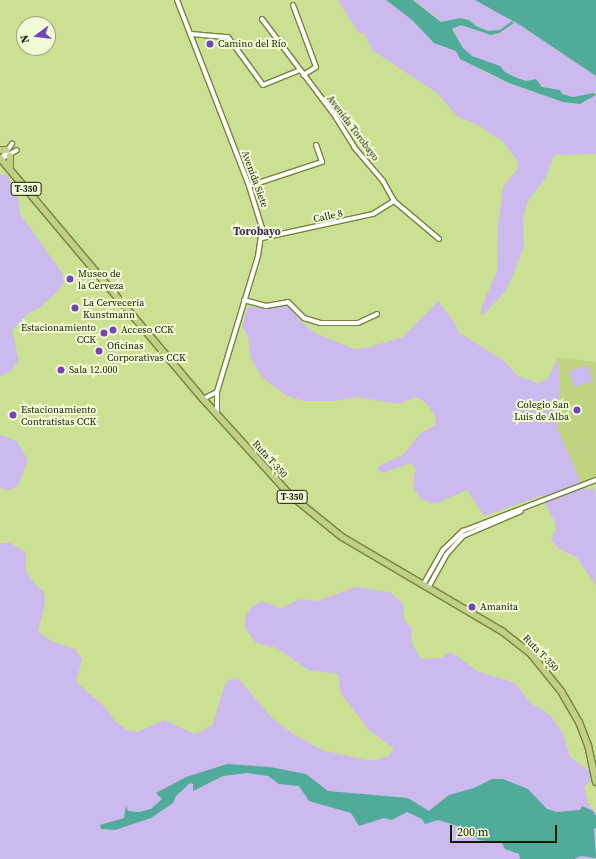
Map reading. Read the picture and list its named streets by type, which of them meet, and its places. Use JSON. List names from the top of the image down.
{
  "streets": {
    "main road": ["T-350", "Ruta T-350"],
    "street": ["Avenida Torobayo", "Avenida Siete", "Calle 8"]
  },
  "crossings": [
    ["Avenida Torobayo", "Calle 8"],
    ["Avenida Siete", "Calle 8"],
    ["Avenida Siete", "Ruta T-350"]
  ],
  "districts": ["Torobayo"],
  "places": [
    "Camino del Río",
    "Museo de la Cerveza",
    "La Cerveceria Kunstmann",
    "Acceso CCK",
    "Estacionamiento CCK",
    "Oficinas Corporativas CCK",
    "Sala 12.000",
    "Colegio San Luis de Alba",
    "Estacionamiento Contratistas CCK",
    "Amanita"
  ],
  "scale_bar": "200 m",
  "north": "left"
}
